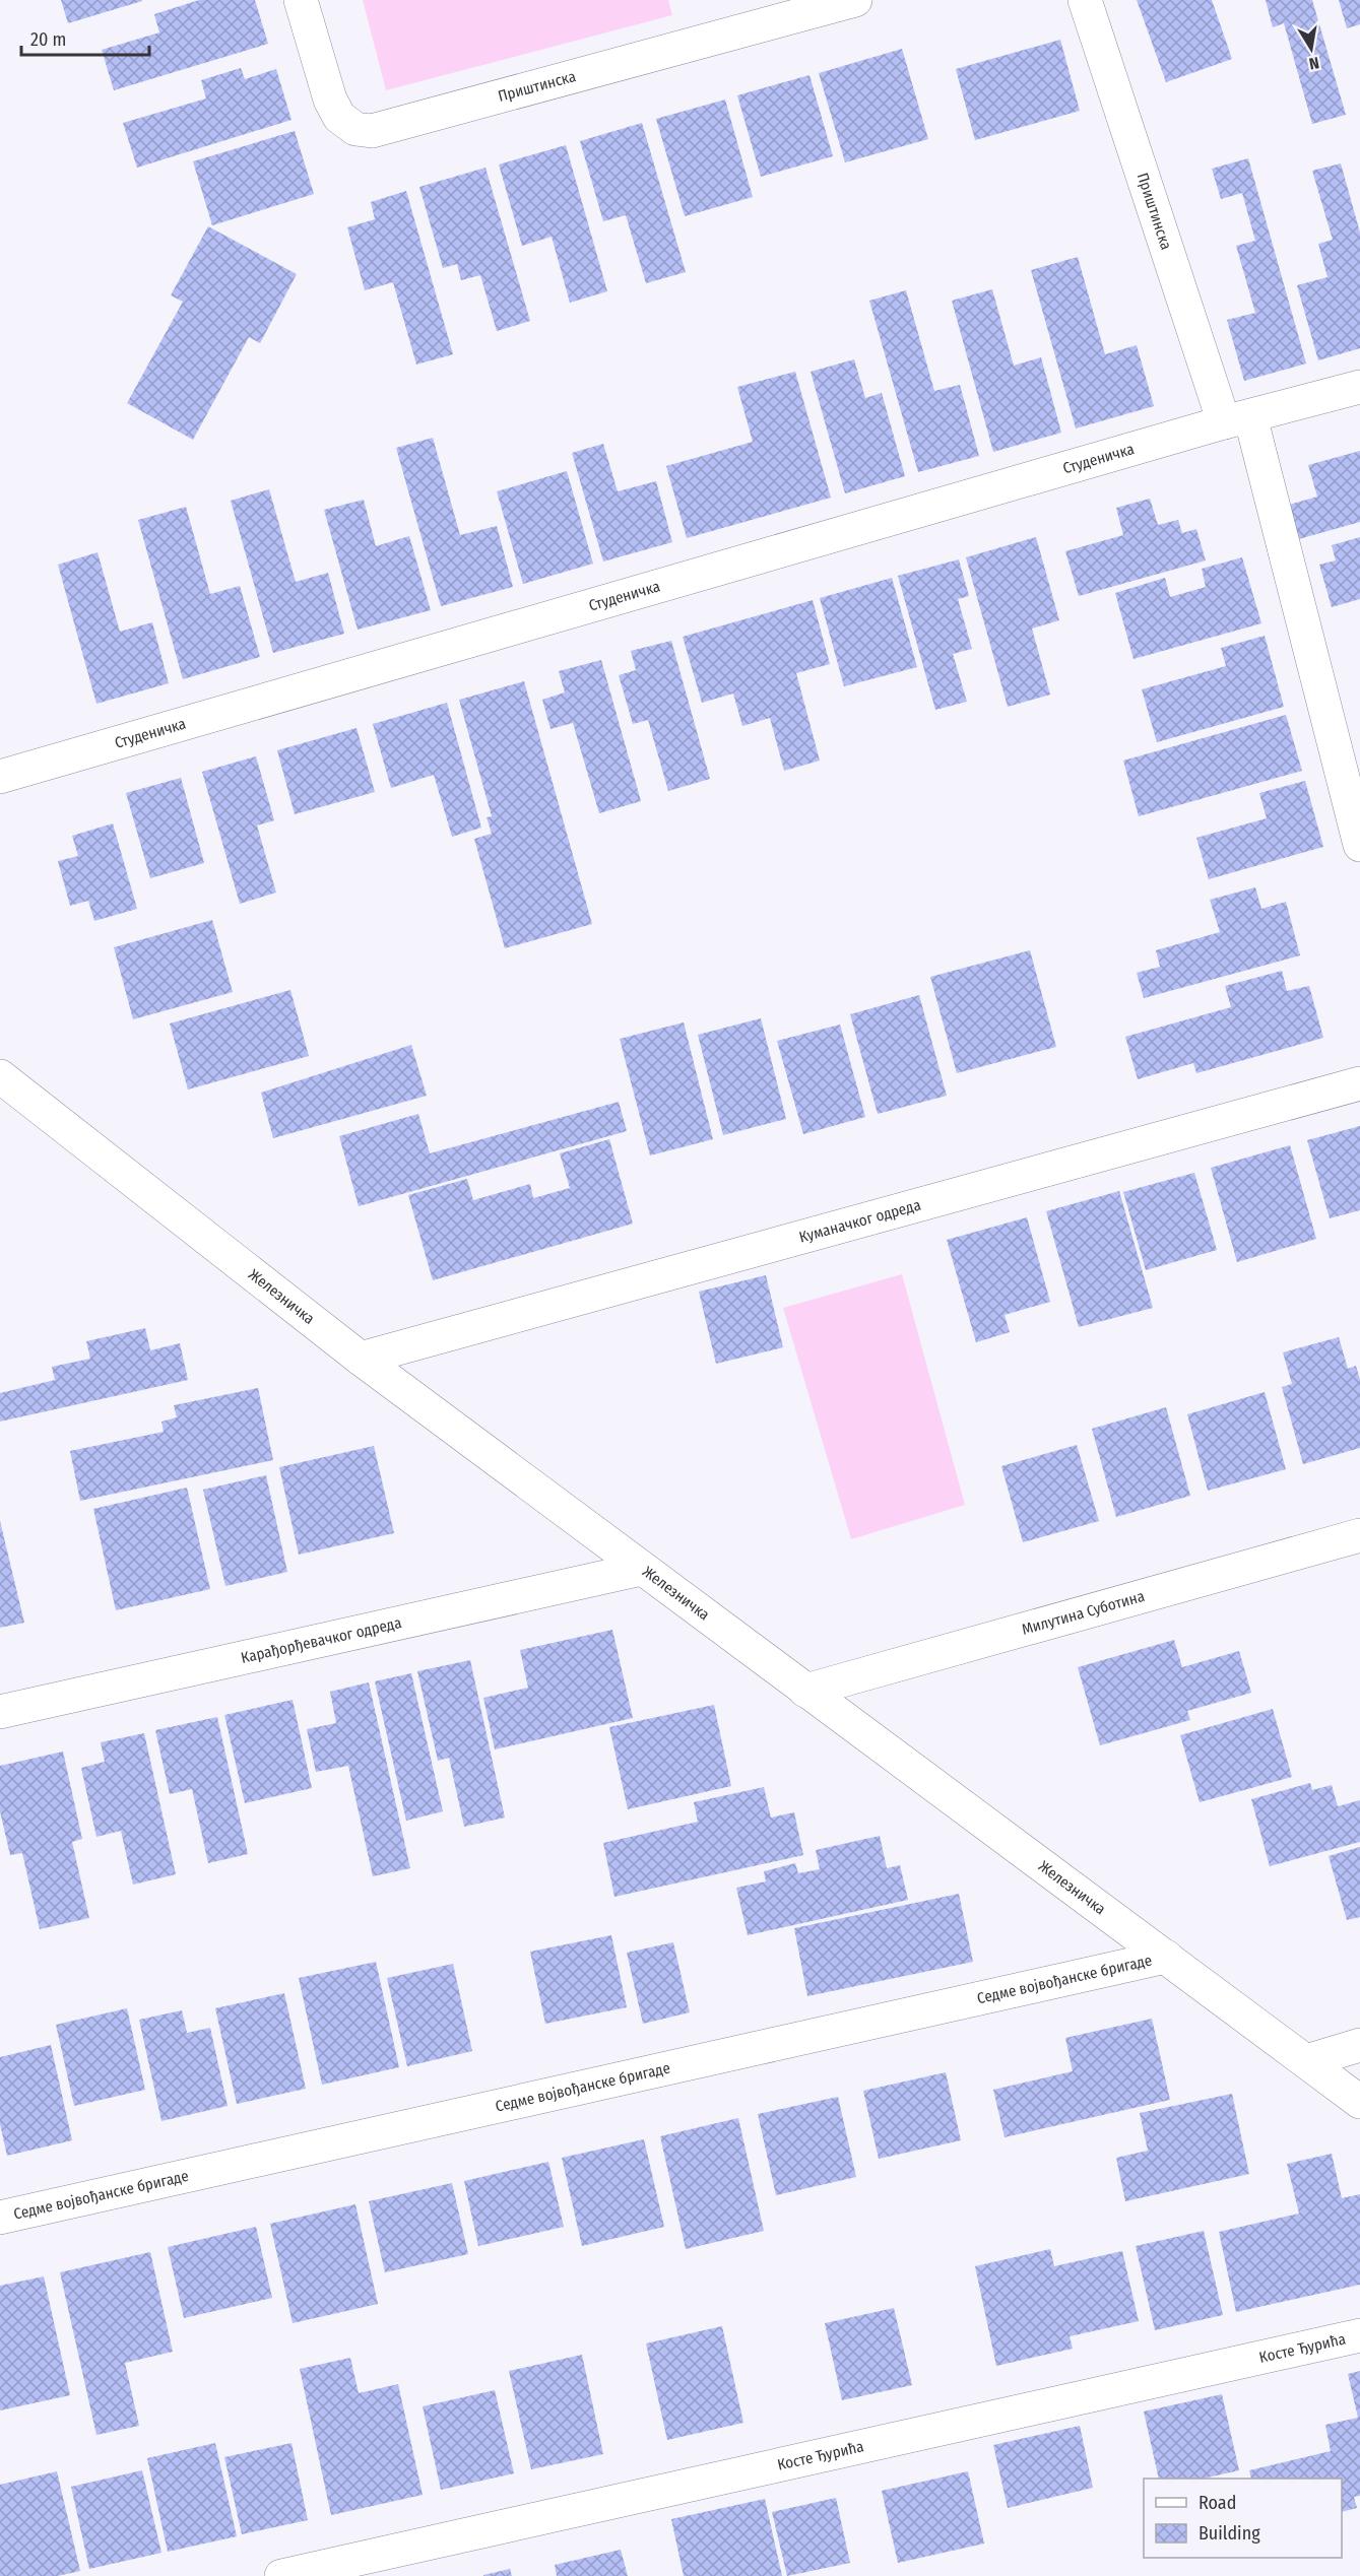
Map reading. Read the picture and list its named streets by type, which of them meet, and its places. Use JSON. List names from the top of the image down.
{
  "streets": {
    "street": [
      "Приштинска",
      "Студеничка",
      "Куманачког одреда",
      "Железничка",
      "Милутина Суботина",
      "Карађорђевачког одреда",
      "Седме војвођанске бригаде",
      "Косте Ђурића"
    ]
  },
  "crossings": [
    ["Приштинска", "Студеничка"],
    ["Куманачког одреда", "Железничка"],
    ["Железничка", "Милутина Суботина"],
    ["Железничка", "Карађорђевачког одреда"],
    ["Железничка", "Седме војвођанске бригаде"]
  ],
  "legend": ["Road", "Building"],
  "scale_bar": "20 m",
  "north": "bottom"
}
